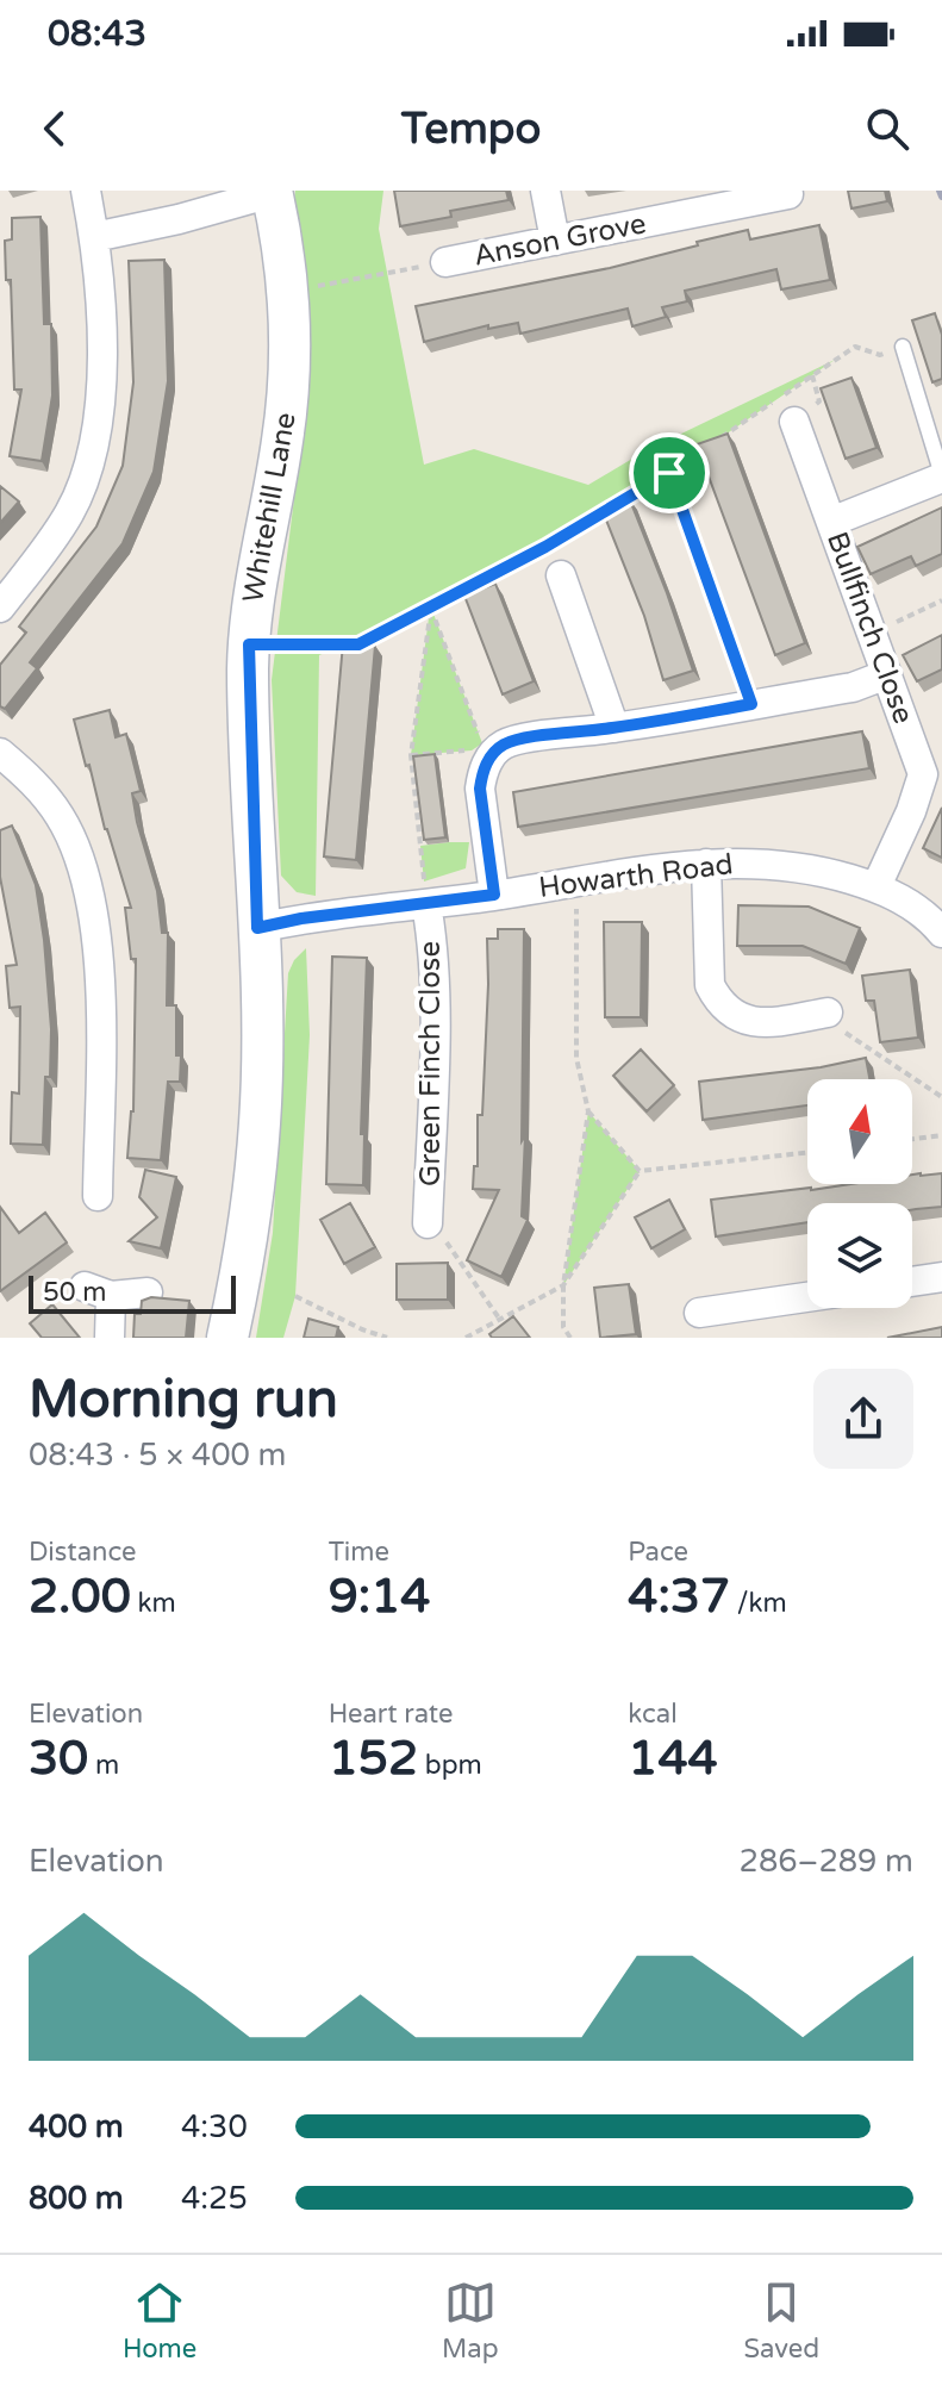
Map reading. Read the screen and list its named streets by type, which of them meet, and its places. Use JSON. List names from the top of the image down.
{
  "streets": {
    "main road": ["Whitehill Lane"],
    "street": [
      "Anson Grove",
      "Bullfinch Close",
      "Howarth Road",
      "Green Finch Close"
    ]
  },
  "crossings": [
    ["Whitehill Lane", "Howarth Road"],
    ["Bullfinch Close", "Howarth Road"],
    ["Howarth Road", "Green Finch Close"]
  ],
  "scale_bar": "50 m",
  "north": "top",
  "page": {
    "status": "08:43",
    "header": "Tempo",
    "scale": "50 m",
    "heading": ["Morning run", "08:43 · 5 × 400 m"],
    "stats": [
      ["Distance", "2.00 km"],
      ["Time", "9:14"],
      ["Pace", "4:37 /km"],
      ["Elevation", "30 m"],
      ["Heart rate", "152 bpm"],
      ["kcal", "144"]
    ],
    "chart": ["Elevation", "286–289 m"],
    "list": [
      {
        "name": "400 m",
        "note": "4:30"
      },
      {
        "name": "800 m",
        "note": "4:25"
      }
    ],
    "tabs": ["Home", "Map", "Saved"]
  }
}
